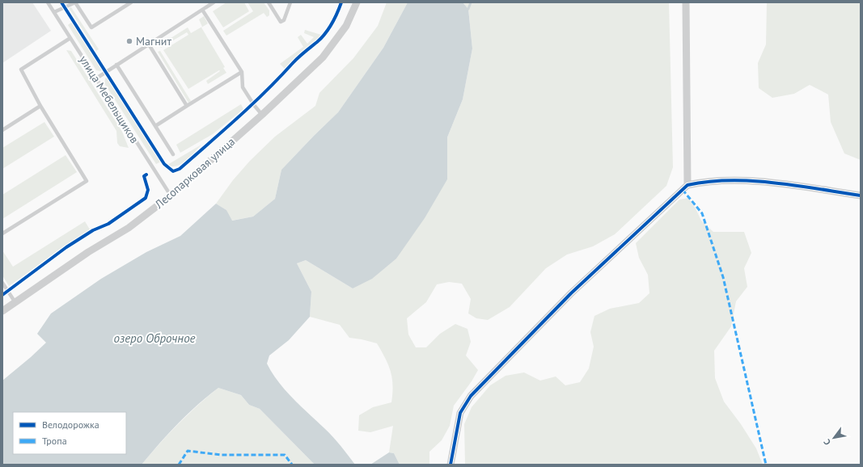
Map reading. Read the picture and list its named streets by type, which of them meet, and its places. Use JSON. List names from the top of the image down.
{
  "streets": {
    "street": ["Лесопарковая улица"],
    "lane": ["улица Мебельщиков"]
  },
  "crossings": [
    ["улица Мебельщиков", "Лесопарковая улица"]
  ],
  "water": ["озеро Оброчное"],
  "places": ["Магнит"],
  "legend": ["Велодорожка", "Тропа"],
  "north": "bottom left"
}
